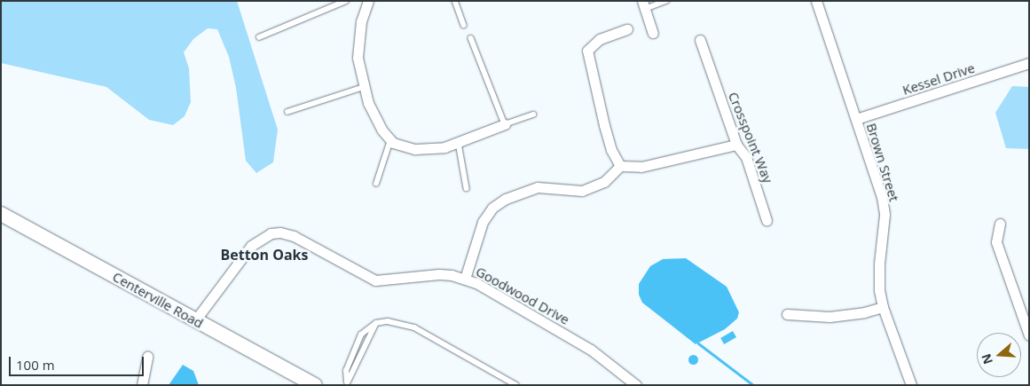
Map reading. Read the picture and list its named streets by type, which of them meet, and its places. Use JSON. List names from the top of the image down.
{
  "streets": {
    "main road": ["Centerville Road"],
    "street": [
      "Kessel Drive",
      "Crosspoint Way",
      "Brown Street",
      "Goodwood Drive"
    ]
  },
  "crossings": [
    ["Kessel Drive", "Brown Street"],
    ["Goodwood Drive", "Centerville Road"]
  ],
  "districts": ["Betton Oaks"],
  "scale_bar": "100 m",
  "north": "left"
}
